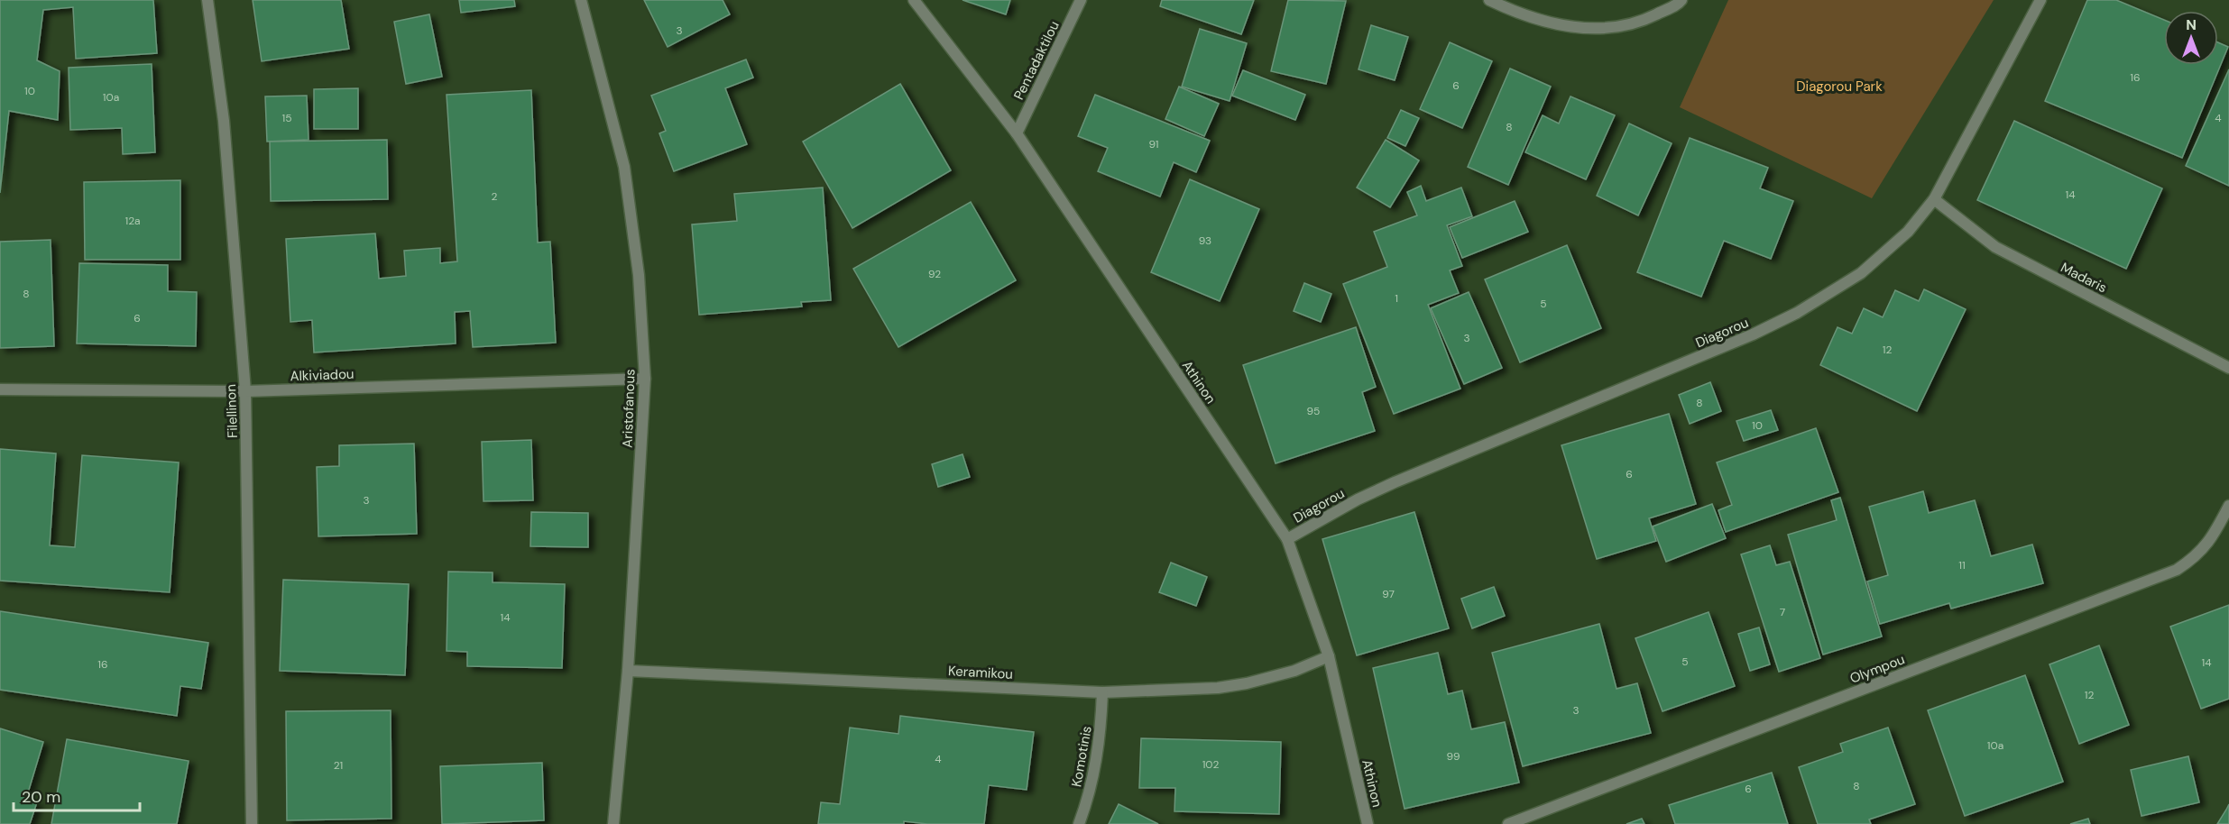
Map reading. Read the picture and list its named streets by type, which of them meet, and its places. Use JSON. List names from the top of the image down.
{
  "streets": {
    "street": [
      "Pentadaktilou",
      "Madaris",
      "Diagorou",
      "Alkiviadou",
      "Athinon",
      "Aristofanous",
      "Filellinon",
      "Olympou",
      "Keramikou",
      "Komotinis"
    ]
  },
  "crossings": [
    ["Pentadaktilou", "Athinon"],
    ["Madaris", "Diagorou"],
    ["Diagorou", "Athinon"],
    ["Alkiviadou", "Aristofanous"],
    ["Alkiviadou", "Filellinon"],
    ["Athinon", "Keramikou"],
    ["Aristofanous", "Keramikou"],
    ["Keramikou", "Komotinis"]
  ],
  "parks": ["Diagorou Park"],
  "house_numbers": [
    "3",
    "16",
    "6",
    "10",
    "10a",
    "15",
    "4",
    "8",
    "91",
    "14",
    "2",
    "12a",
    "93",
    "92",
    "8",
    "1",
    "5",
    "6",
    "3",
    "12",
    "8",
    "95",
    "10",
    "6",
    "3",
    "11",
    "97",
    "7",
    "14",
    "5",
    "14",
    "16",
    "12",
    "3",
    "10a",
    "99",
    "4",
    "102",
    "21",
    "8",
    "6"
  ],
  "scale_bar": "20 m",
  "north": "top"
}
